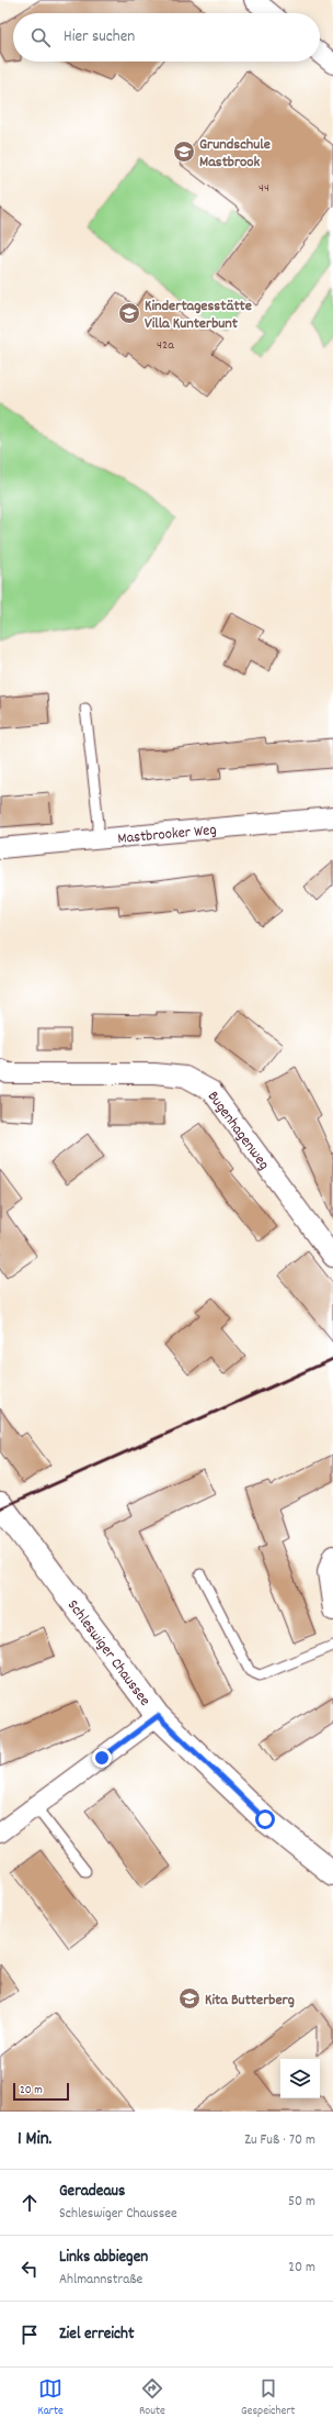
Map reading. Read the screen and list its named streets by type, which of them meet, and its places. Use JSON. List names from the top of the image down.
{
  "streets": {
    "main road": ["Schleswiger Chaussee"],
    "street": ["Mastbrooker Weg", "Bugenhagenweg"]
  },
  "places": {
    "school or university": ["Grundschule Mastbrook", "Kindertagesstätte Villa Kunterbunt", "Kita Butterberg"]
  },
  "house_numbers": ["44", "42a"],
  "scale_bar": "20 m",
  "page": {
    "search": "Hier suchen",
    "scale": "20 m",
    "heading": ["1 Min.", "Zu Fuß · 70 m"],
    "list": [
      ["Geradeaus", "Schleswiger Chaussee", "50 m"],
      ["Links abbiegen", "Ahlmannstraße", "20 m"],
      "Ziel erreicht"
    ],
    "nav": ["Karte", "Route", "Gespeichert"]
  }
}
